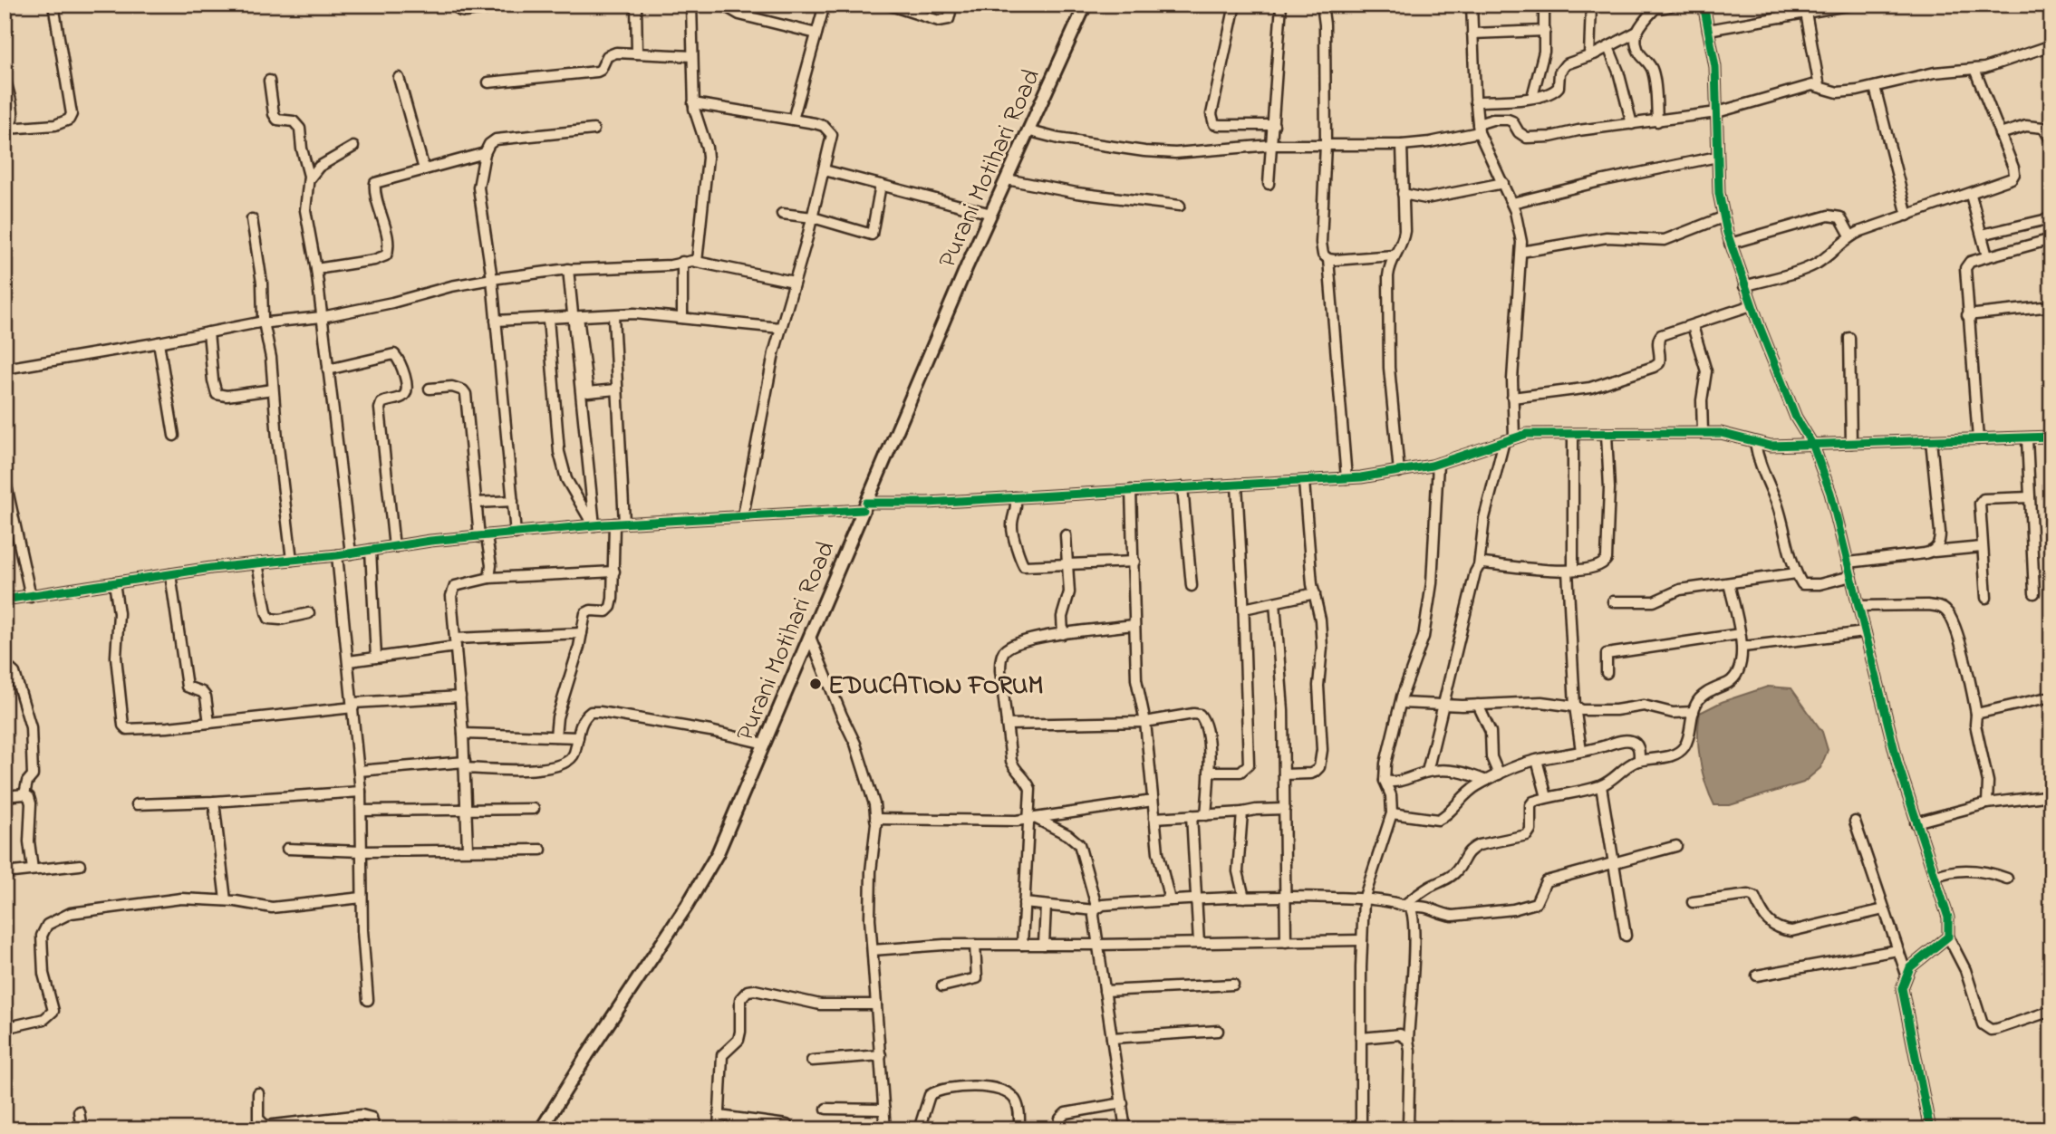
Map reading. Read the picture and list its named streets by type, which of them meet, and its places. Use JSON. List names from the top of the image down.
{
  "streets": {
    "main road": ["Purani Motihari Road"]
  },
  "places": ["EDUCATION FORUM"]
}
